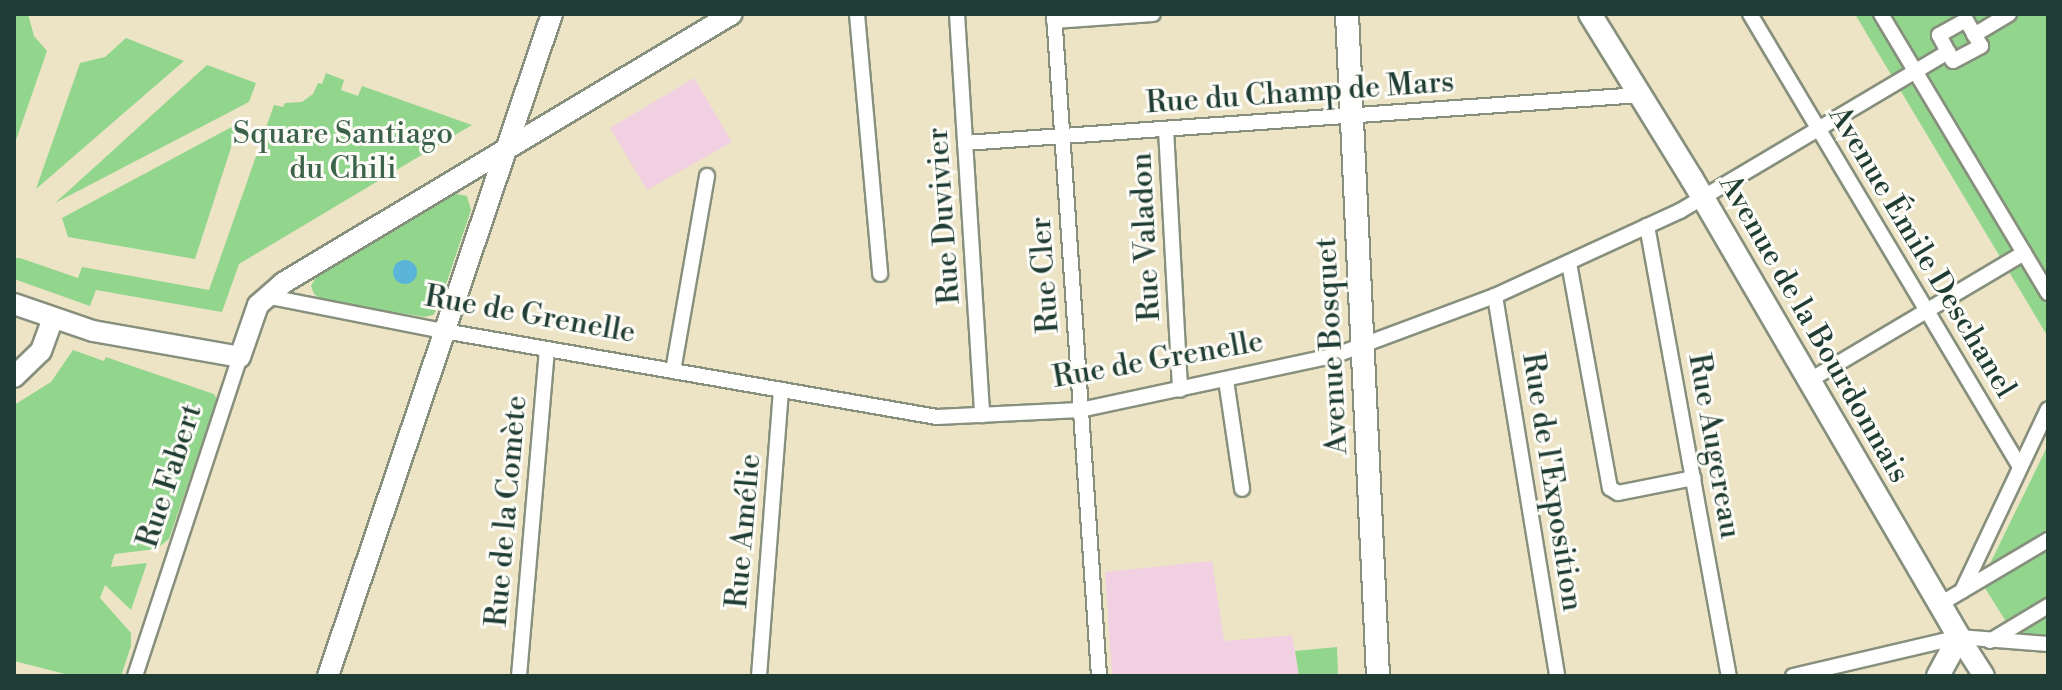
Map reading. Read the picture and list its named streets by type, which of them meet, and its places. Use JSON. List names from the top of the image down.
{
  "streets": {
    "main road": ["Avenue de la Bourdonnais", "Avenue Bosquet", "Rue Fabert"],
    "street": [
      "Rue du Champ de Mars",
      "Rue Duvivier",
      "Rue Valadon",
      "Avenue Émile Deschanel",
      "Rue Cler",
      "Rue de Grenelle",
      "Rue Augereau",
      "Rue de l'Exposition",
      "Rue de la Comète",
      "Rue Amélie"
    ]
  },
  "crossings": [
    ["Rue du Champ de Mars", "Rue Duvivier"],
    ["Rue du Champ de Mars", "Rue Valadon"],
    ["Rue du Champ de Mars", "Rue Cler"],
    ["Rue du Champ de Mars", "Avenue de la Bourdonnais"],
    ["Rue du Champ de Mars", "Avenue Bosquet"],
    ["Rue Duvivier", "Rue de Grenelle"],
    ["Rue Valadon", "Rue de Grenelle"],
    ["Avenue Émile Deschanel", "Rue de Grenelle"],
    ["Rue Cler", "Rue de Grenelle"],
    ["Rue de Grenelle", "Avenue de la Bourdonnais"],
    ["Rue de Grenelle", "Avenue Bosquet"],
    ["Rue de Grenelle", "Rue Augereau"],
    ["Rue de Grenelle", "Rue Fabert"],
    ["Rue de Grenelle", "Rue de l'Exposition"],
    ["Rue de Grenelle", "Rue de la Comète"],
    ["Rue de Grenelle", "Rue Amélie"]
  ],
  "parks": ["Square Santiago du Chili"]
}
